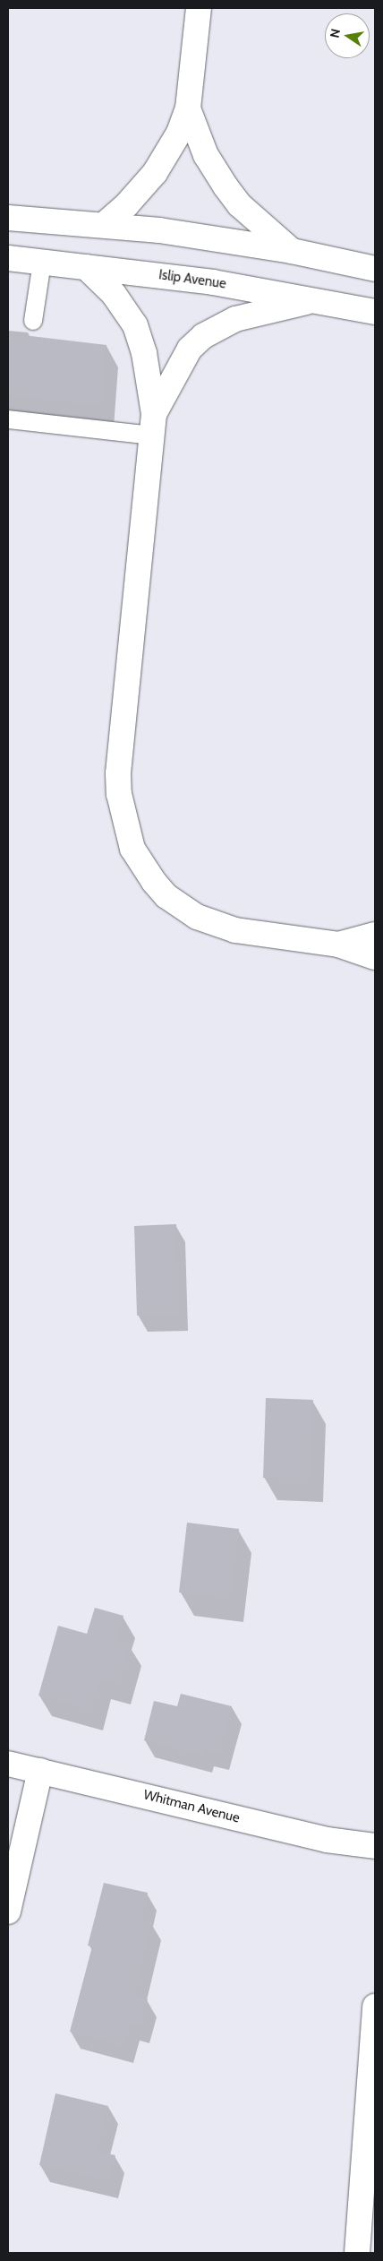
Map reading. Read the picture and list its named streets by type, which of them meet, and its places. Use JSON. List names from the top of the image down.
{
  "streets": {
    "main road": ["Islip Avenue", "Whitman Avenue"]
  },
  "north": "left"
}
